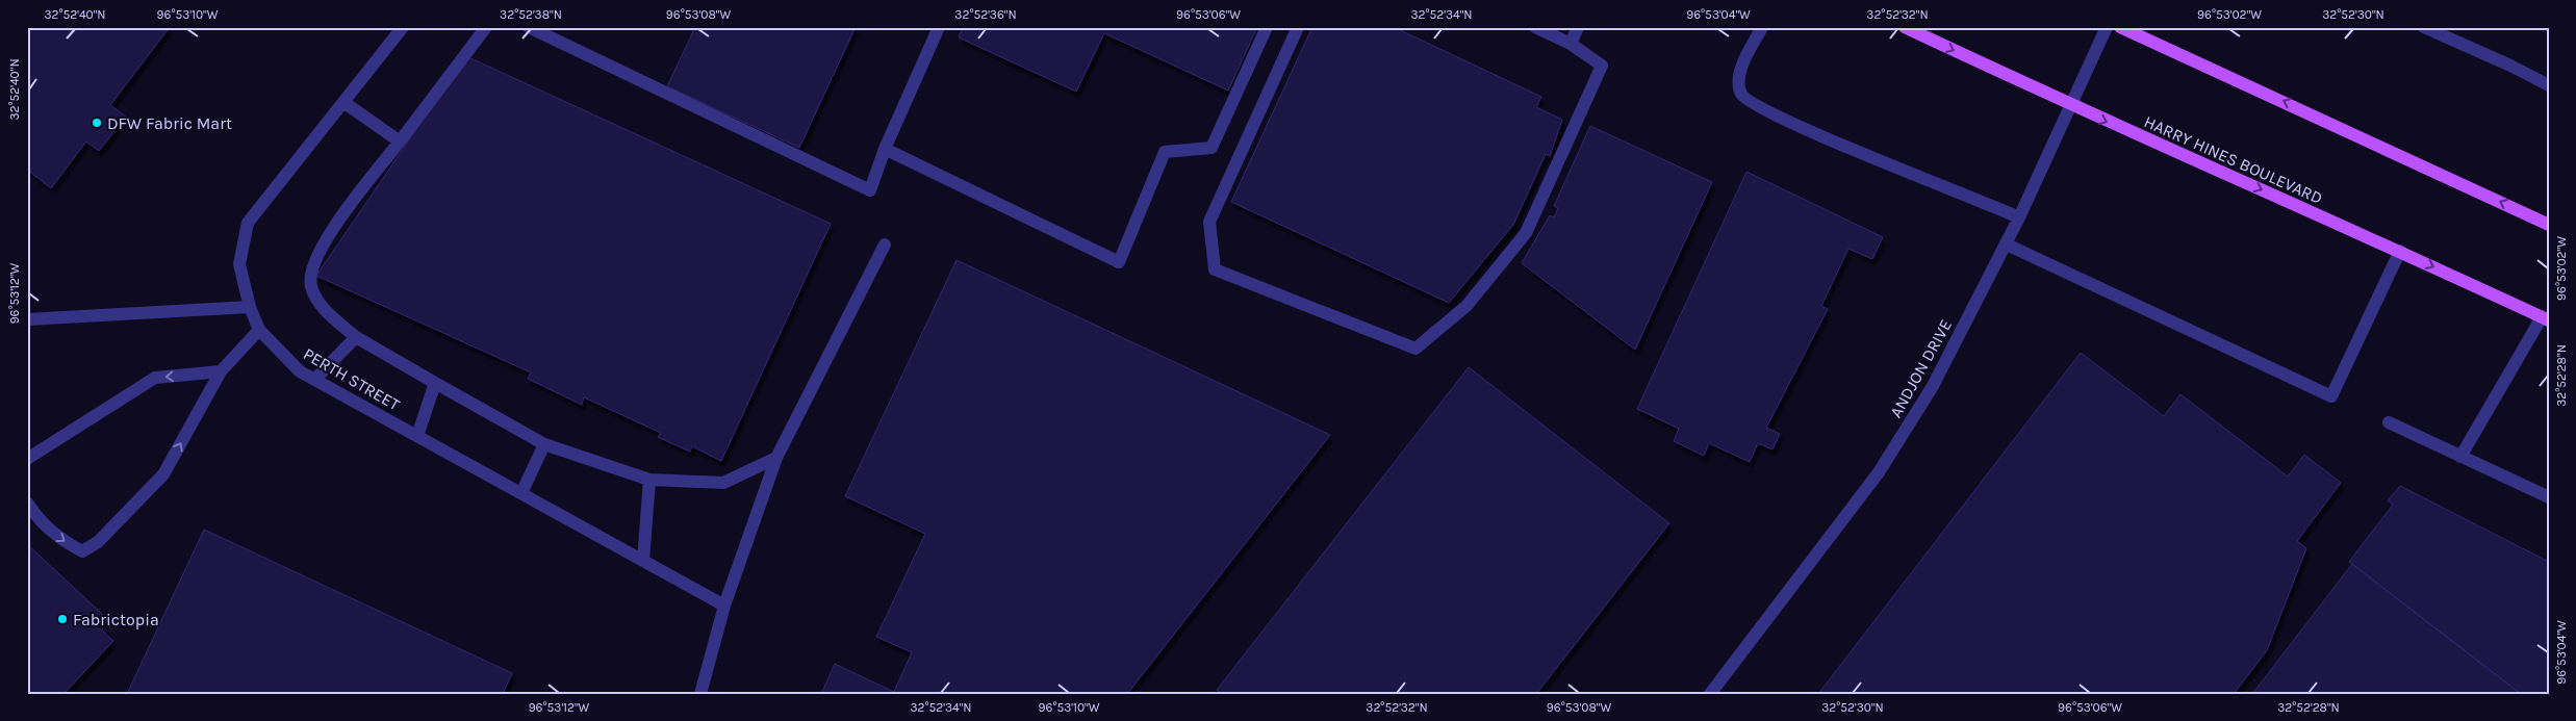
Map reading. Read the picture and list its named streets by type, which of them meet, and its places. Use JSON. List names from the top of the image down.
{
  "streets": {
    "main road": ["HARRY HINES BOULEVARD"],
    "street": ["ANDJON DRIVE", "PERTH STREET"]
  },
  "crossings": [
    ["HARRY HINES BOULEVARD", "ANDJON DRIVE"]
  ],
  "places": ["DFW Fabric Mart", "Fabrictopia"],
  "coordinates": [
    "32°52'40\"N",
    "96°53'10\"W",
    "32°52'38\"N",
    "96°53'08\"W",
    "32°52'36\"N",
    "96°53'06\"W",
    "32°52'34\"N",
    "96°53'04\"W",
    "32°52'32\"N",
    "96°53'02\"W",
    "32°52'30\"N",
    "96°53'12\"W",
    "32°52'28\"N"
  ]
}
